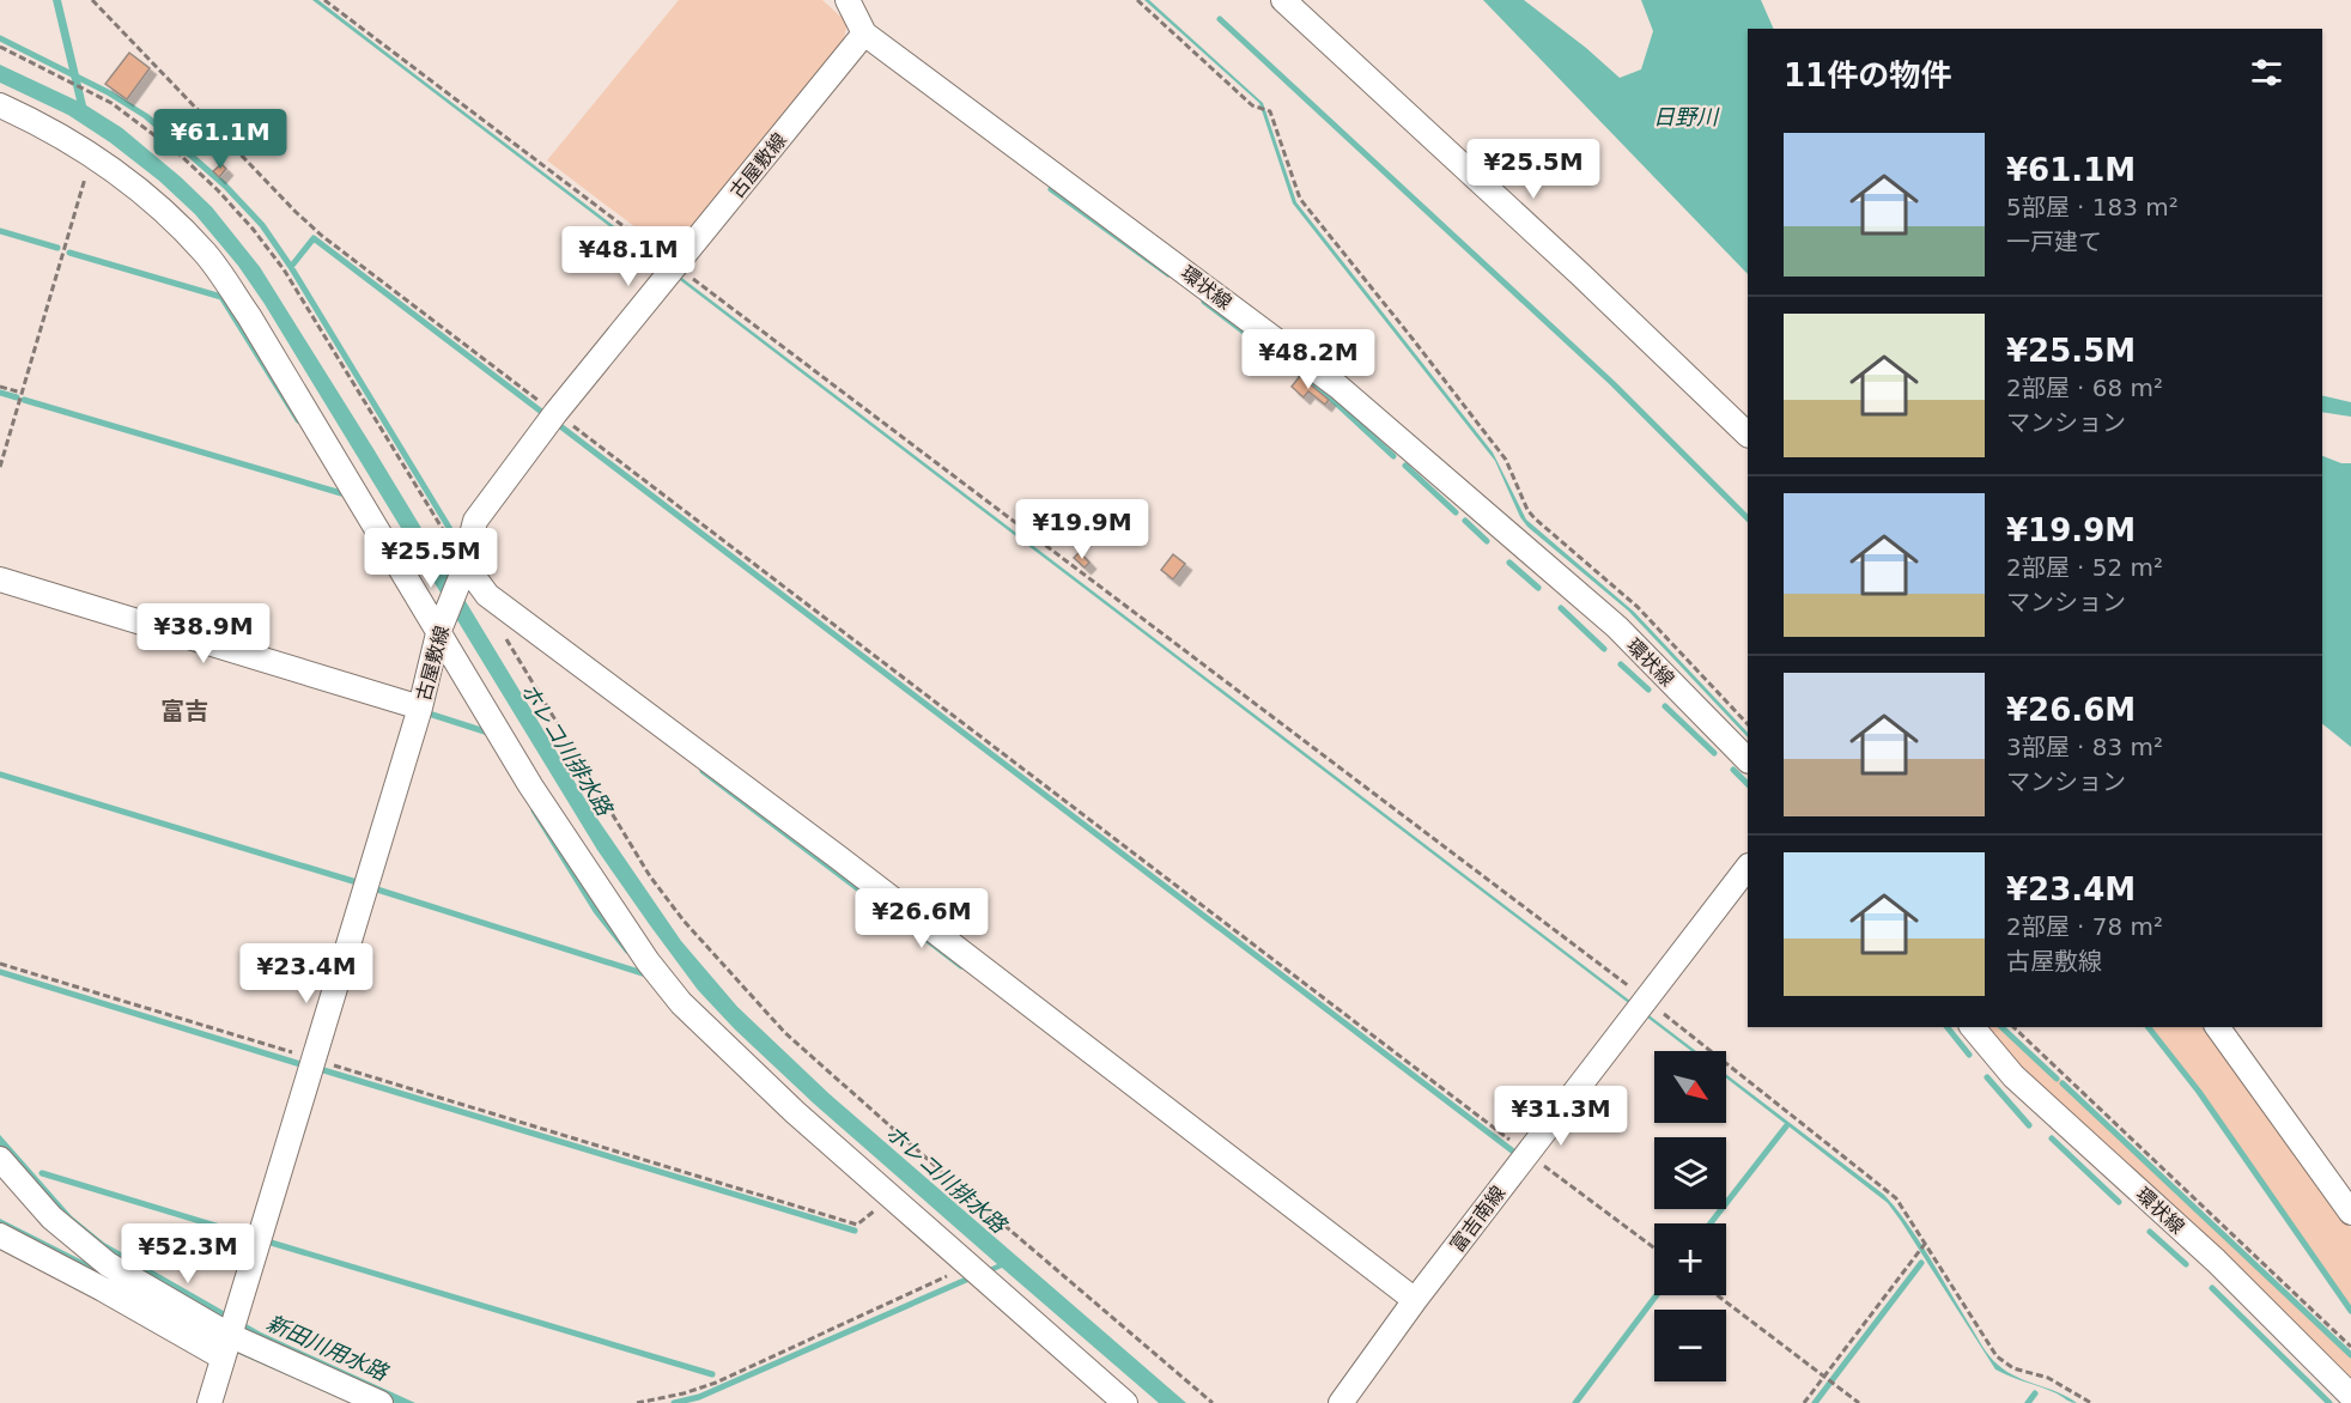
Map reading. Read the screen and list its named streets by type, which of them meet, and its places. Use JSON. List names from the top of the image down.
{
  "streets": {
    "street": ["古屋敷線", "環状線", "富吉南線"]
  },
  "crossings": [
    ["古屋敷線", "環状線"]
  ],
  "districts": ["富吉"],
  "water": ["日野川", "ホレコ川排水路", "新田川用水路"],
  "north": "bottom right",
  "page": {
    "heading": "11件の物件",
    "price": [
      "¥61.1M",
      "¥25.5M",
      "¥48.1M",
      "¥48.2M",
      "¥19.9M",
      "¥25.5M",
      "¥38.9M",
      "¥26.6M",
      "¥23.4M",
      "¥31.3M",
      "¥52.3M"
    ],
    "list": [
      {
        "name": "¥61.1M",
        "note": "5部屋 · 183 m² · 一戸建て"
      },
      {
        "name": "¥25.5M",
        "note": "2部屋 · 68 m² · マンション"
      },
      {
        "name": "¥19.9M",
        "note": "2部屋 · 52 m² · マンション"
      },
      {
        "name": "¥26.6M",
        "note": "3部屋 · 83 m² · マンション"
      },
      {
        "name": "¥23.4M",
        "note": "2部屋 · 78 m² · 古屋敷線"
      }
    ],
    "map_buttons": ["+", "−"]
  }
}
